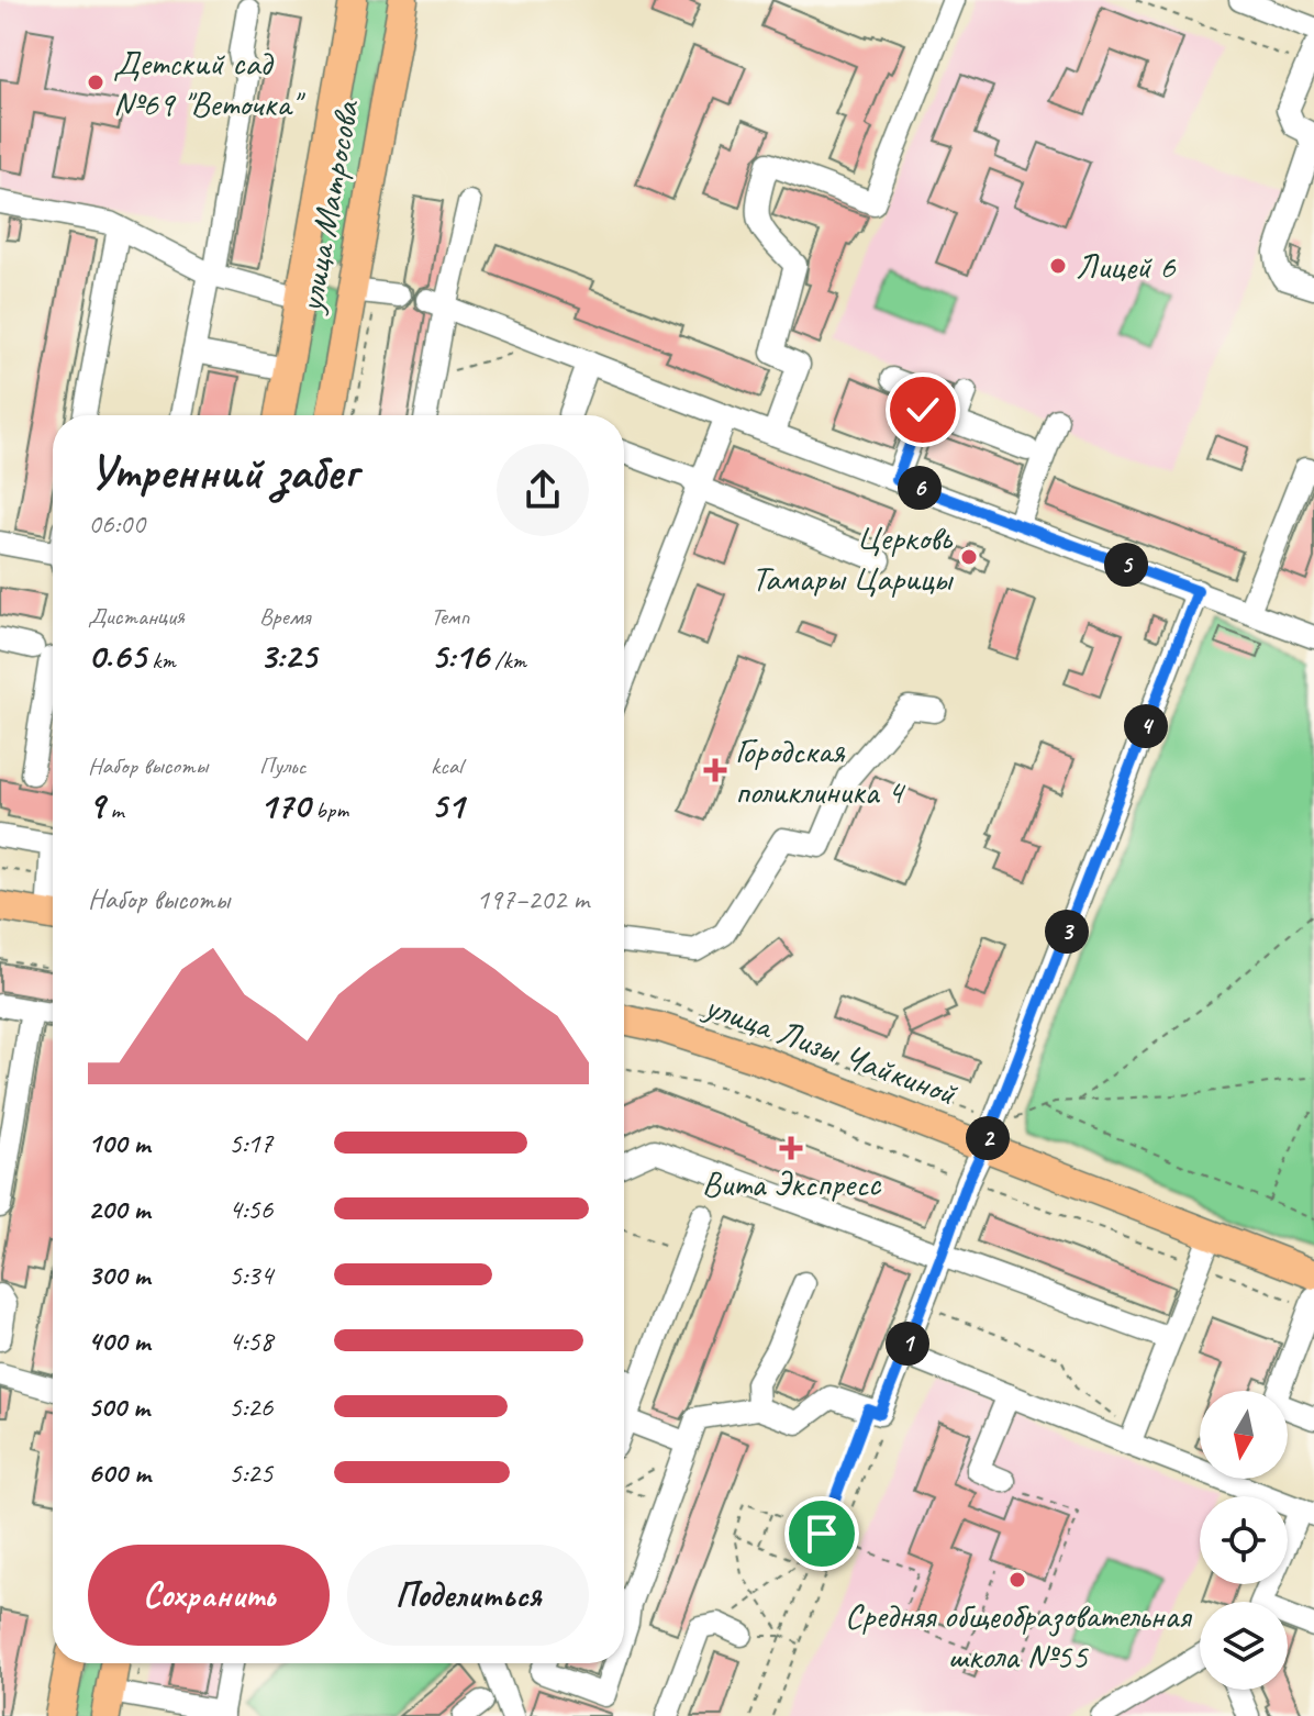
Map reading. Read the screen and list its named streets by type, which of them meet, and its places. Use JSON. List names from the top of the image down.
{
  "streets": {
    "main road": ["улица Матросова", "улица Лизы Чайкиной"]
  },
  "places": {
    "other": [
      "Детский сад №69 \"Веточка\"",
      "Лицей 6",
      "Церковь Тамары Царицы",
      "Средняя общеобразовательная школа №55"
    ],
    "health": ["Городская поликлиника 4", "Вита Экспресс"]
  },
  "north": "bottom",
  "page": {
    "heading": ["Утренний забег", "06:00"],
    "pins": [
      "6",
      "5",
      "4",
      "3",
      "2",
      "1"
    ],
    "stats": [
      ["Дистанция", "0.65 km"],
      ["Время", "3:25"],
      ["Темп", "5:16 /km"],
      ["Набор высоты", "9 m"],
      ["Пульс", "170 bpm"],
      ["kcal", "51"]
    ],
    "chart": ["Набор высоты", "197–202 m"],
    "list": [
      {
        "name": "100 m",
        "note": "5:17"
      },
      {
        "name": "200 m",
        "note": "4:56"
      },
      {
        "name": "300 m",
        "note": "5:34"
      },
      {
        "name": "400 m",
        "note": "4:58"
      },
      {
        "name": "500 m",
        "note": "5:26"
      },
      {
        "name": "600 m",
        "note": "5:25"
      }
    ],
    "buttons": ["Сохранить", "Поделиться"]
  }
}
